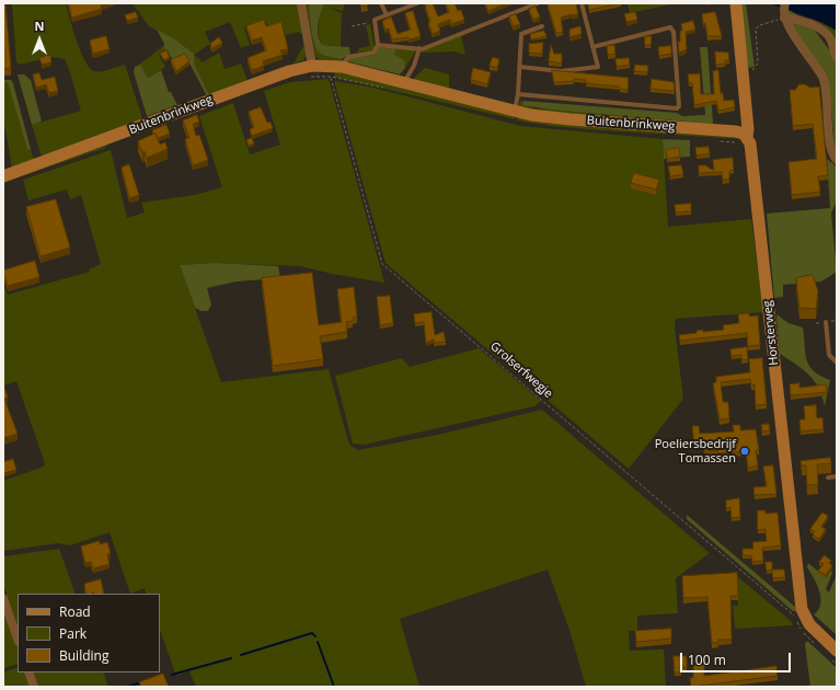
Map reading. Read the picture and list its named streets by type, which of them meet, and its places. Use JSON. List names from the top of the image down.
{
  "streets": {
    "main road": ["Buitenbrinkweg", "Horsterweg"],
    "path": ["Grolserfwegje"]
  },
  "crossings": [
    ["Buitenbrinkweg", "Horsterweg"]
  ],
  "places": ["Poeliersbedrijf Tomassen"],
  "legend": ["Road", "Park", "Building"],
  "scale_bar": "100 m",
  "north": "top"
}
